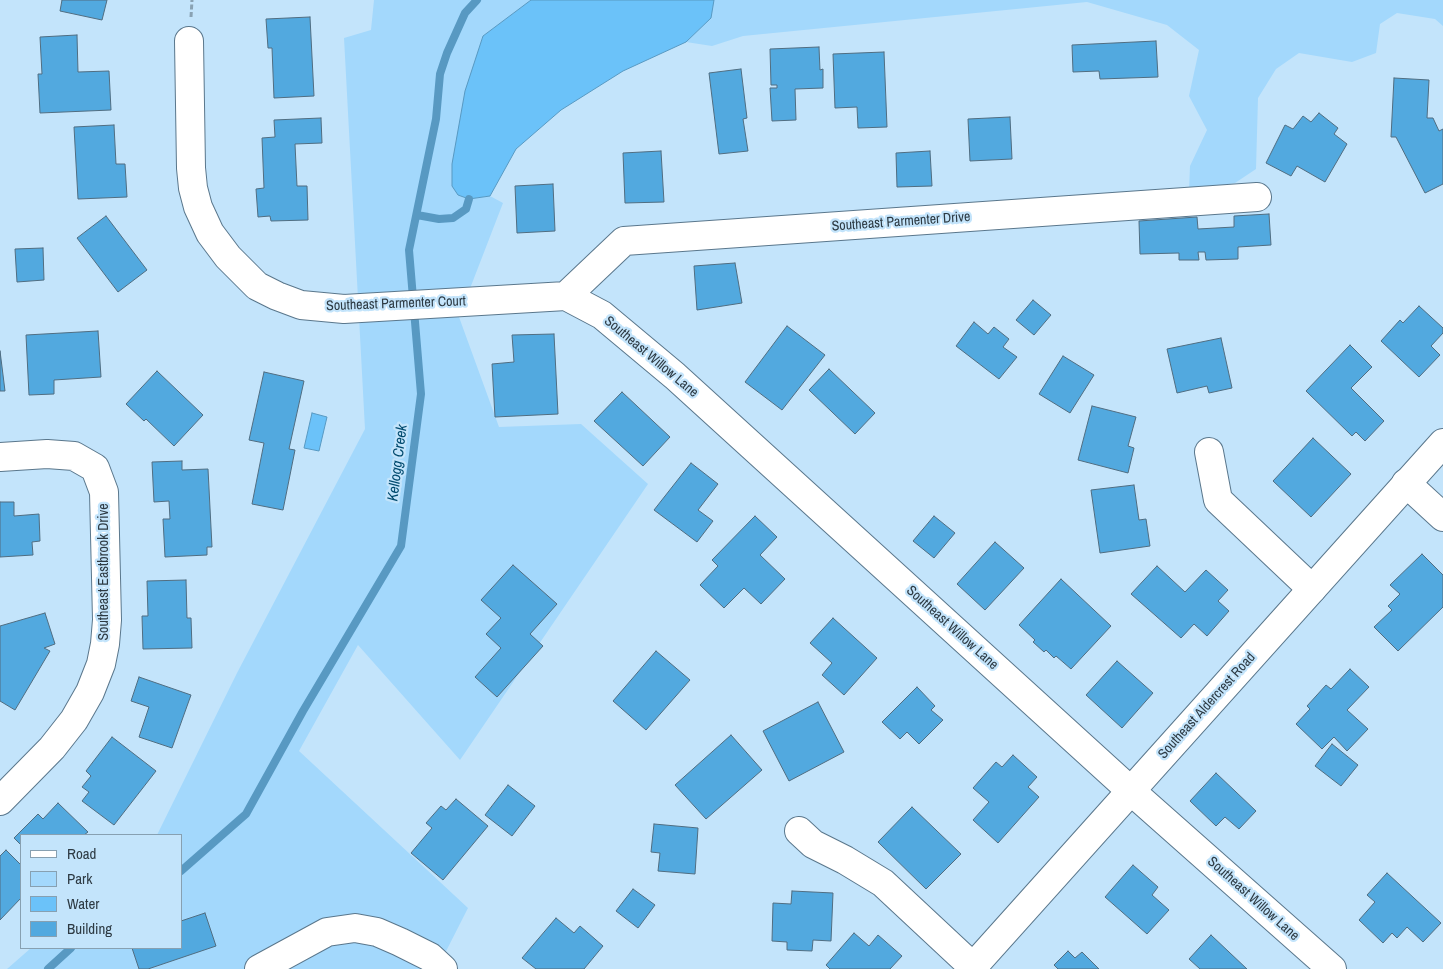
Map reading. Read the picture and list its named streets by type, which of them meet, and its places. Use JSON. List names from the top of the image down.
{
  "streets": {
    "street": [
      "Southeast Parmenter Drive",
      "Southeast Parmenter Court",
      "Southeast Willow Lane",
      "Southeast Eastbrook Drive",
      "Southeast Aldercrest Road"
    ]
  },
  "crossings": [
    ["Southeast Parmenter Drive", "Southeast Parmenter Court"],
    ["Southeast Parmenter Drive", "Southeast Willow Lane"],
    ["Southeast Parmenter Court", "Southeast Willow Lane"],
    ["Southeast Willow Lane", "Southeast Aldercrest Road"]
  ],
  "water": ["Kellogg Creek"],
  "legend": [
    "Road",
    "Park",
    "Water",
    "Building"
  ]
}
